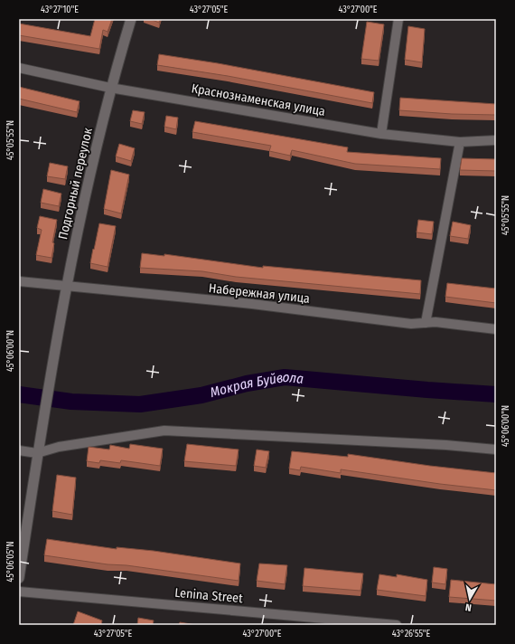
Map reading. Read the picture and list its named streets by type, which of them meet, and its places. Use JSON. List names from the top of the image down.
{
  "streets": {
    "main road": ["Подгорный переулок"],
    "street": ["Краснознаменская улица", "Набережная улица", "Lenina Street"]
  },
  "crossings": [
    ["Краснознаменская улица", "Подгорный переулок"],
    ["Подгорный переулок", "Набережная улица"]
  ],
  "water": ["Мокрая Буйвола"],
  "north": "bottom",
  "coordinates": [
    "43°27'10\"E",
    "43°27'05\"E",
    "43°27'00\"E",
    "45°05'55\"N",
    "45°06'00\"N",
    "45°06'05\"N",
    "43°26'55\"E"
  ]
}
